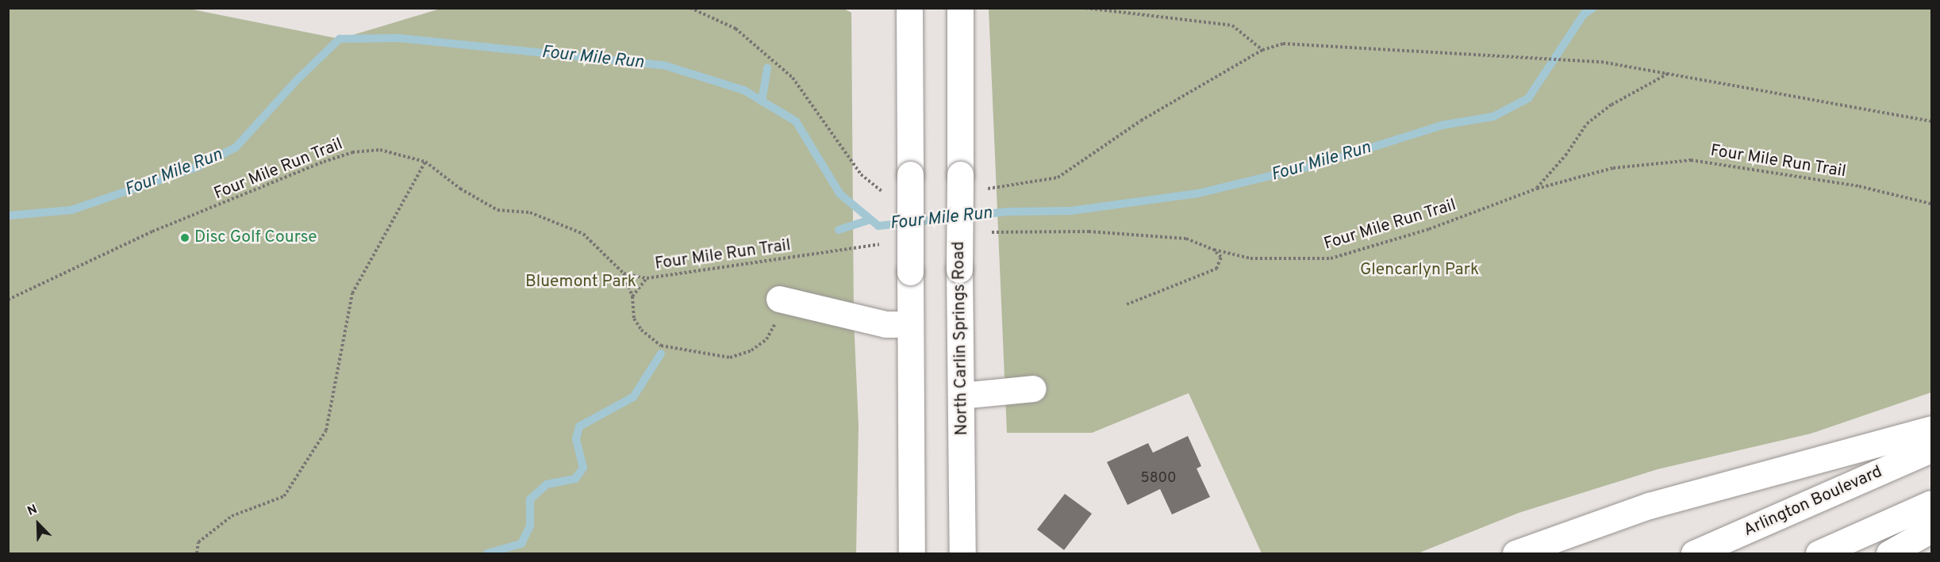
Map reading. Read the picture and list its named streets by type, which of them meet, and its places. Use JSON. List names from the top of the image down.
{
  "streets": {
    "main road": ["North Carlin Springs Road", "Arlington Boulevard"],
    "path": ["Four Mile Run Trail"]
  },
  "water": ["Four Mile Run"],
  "parks": ["Glencarlyn Park", "Bluemont Park"],
  "places": ["Disc Golf Course"],
  "house_numbers": ["5800"],
  "north": "top left"
}
